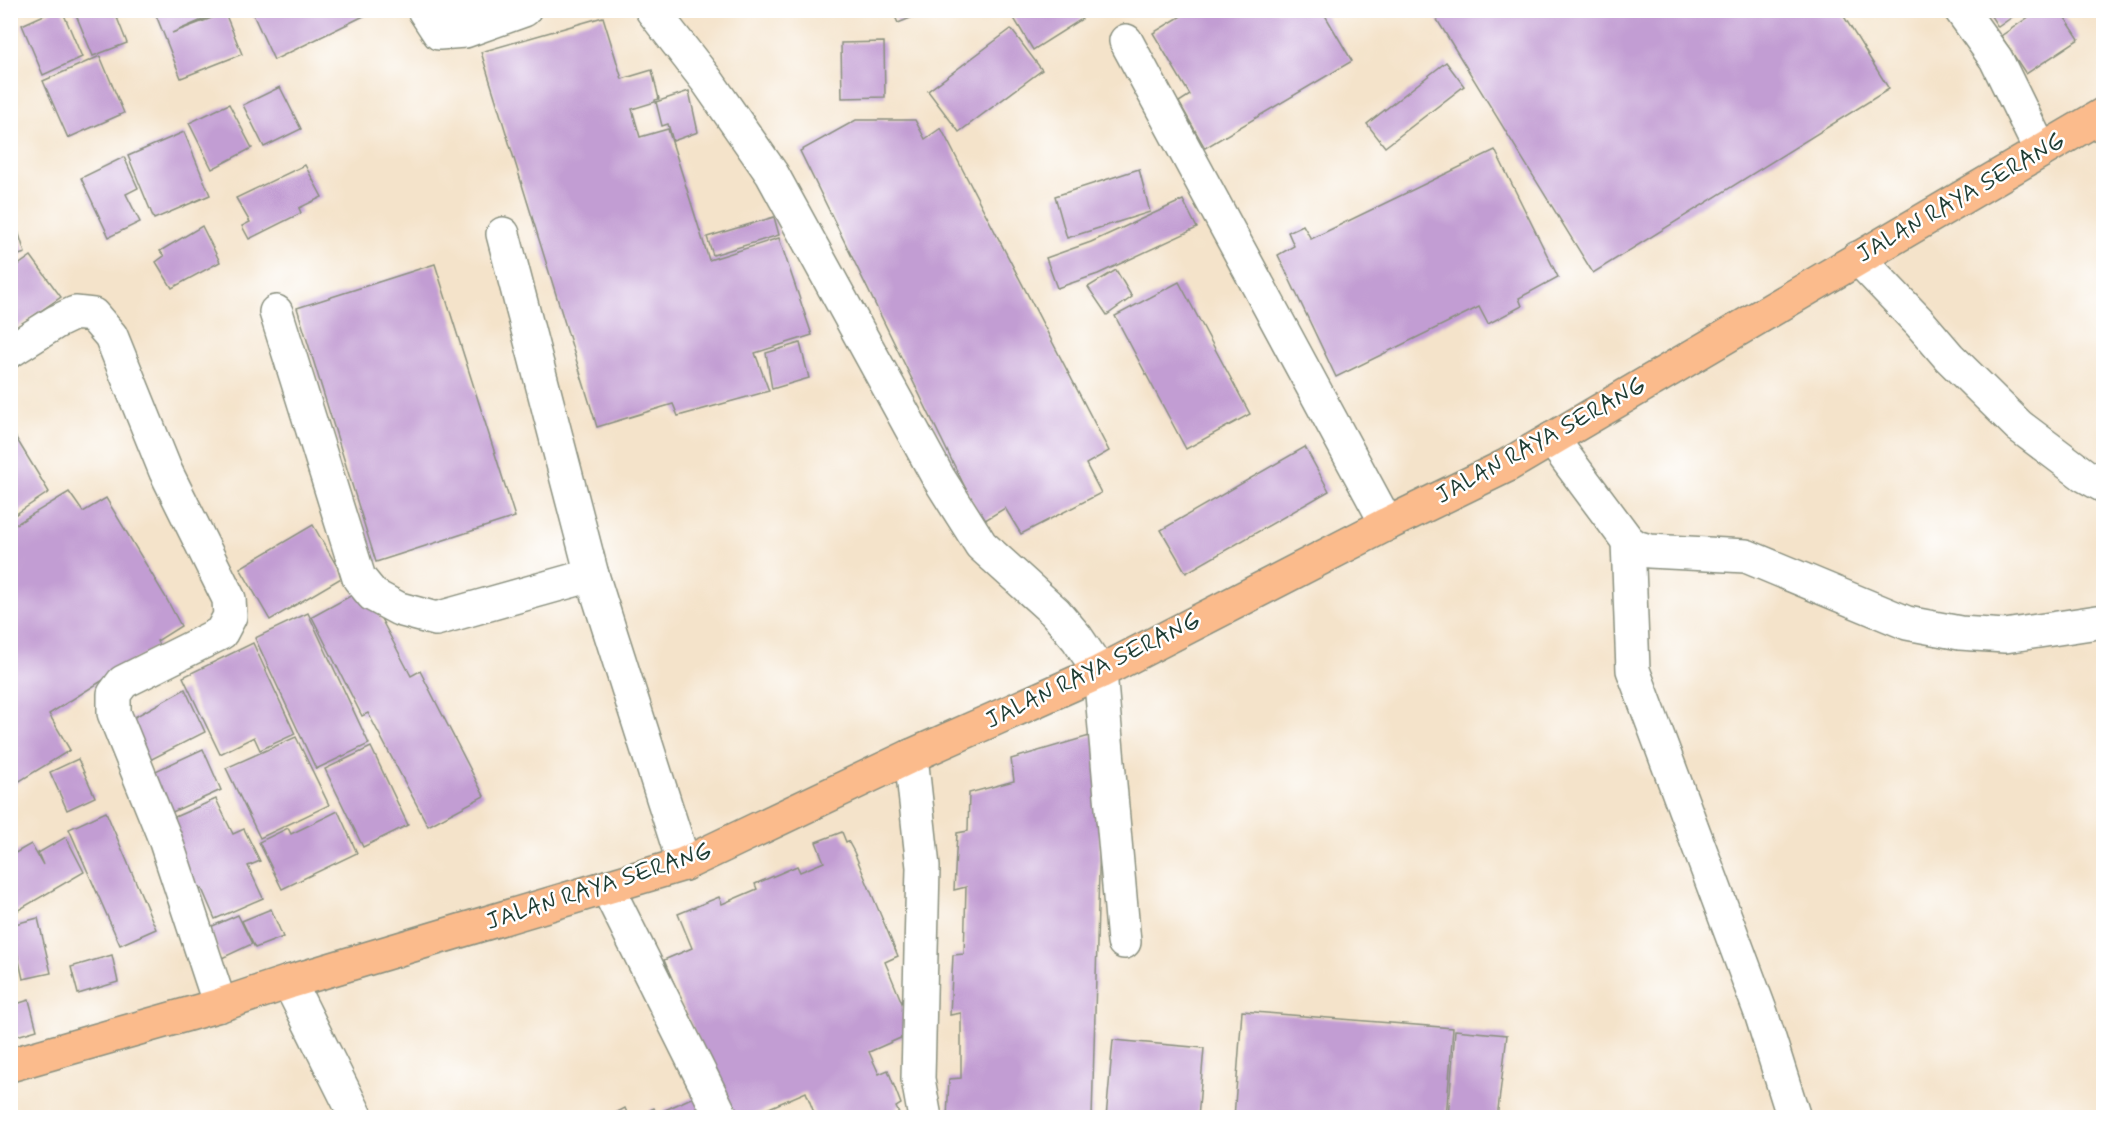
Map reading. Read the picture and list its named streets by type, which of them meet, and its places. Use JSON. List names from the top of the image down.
{
  "streets": {
    "highway": ["JALAN RAYA SERANG"]
  }
}
